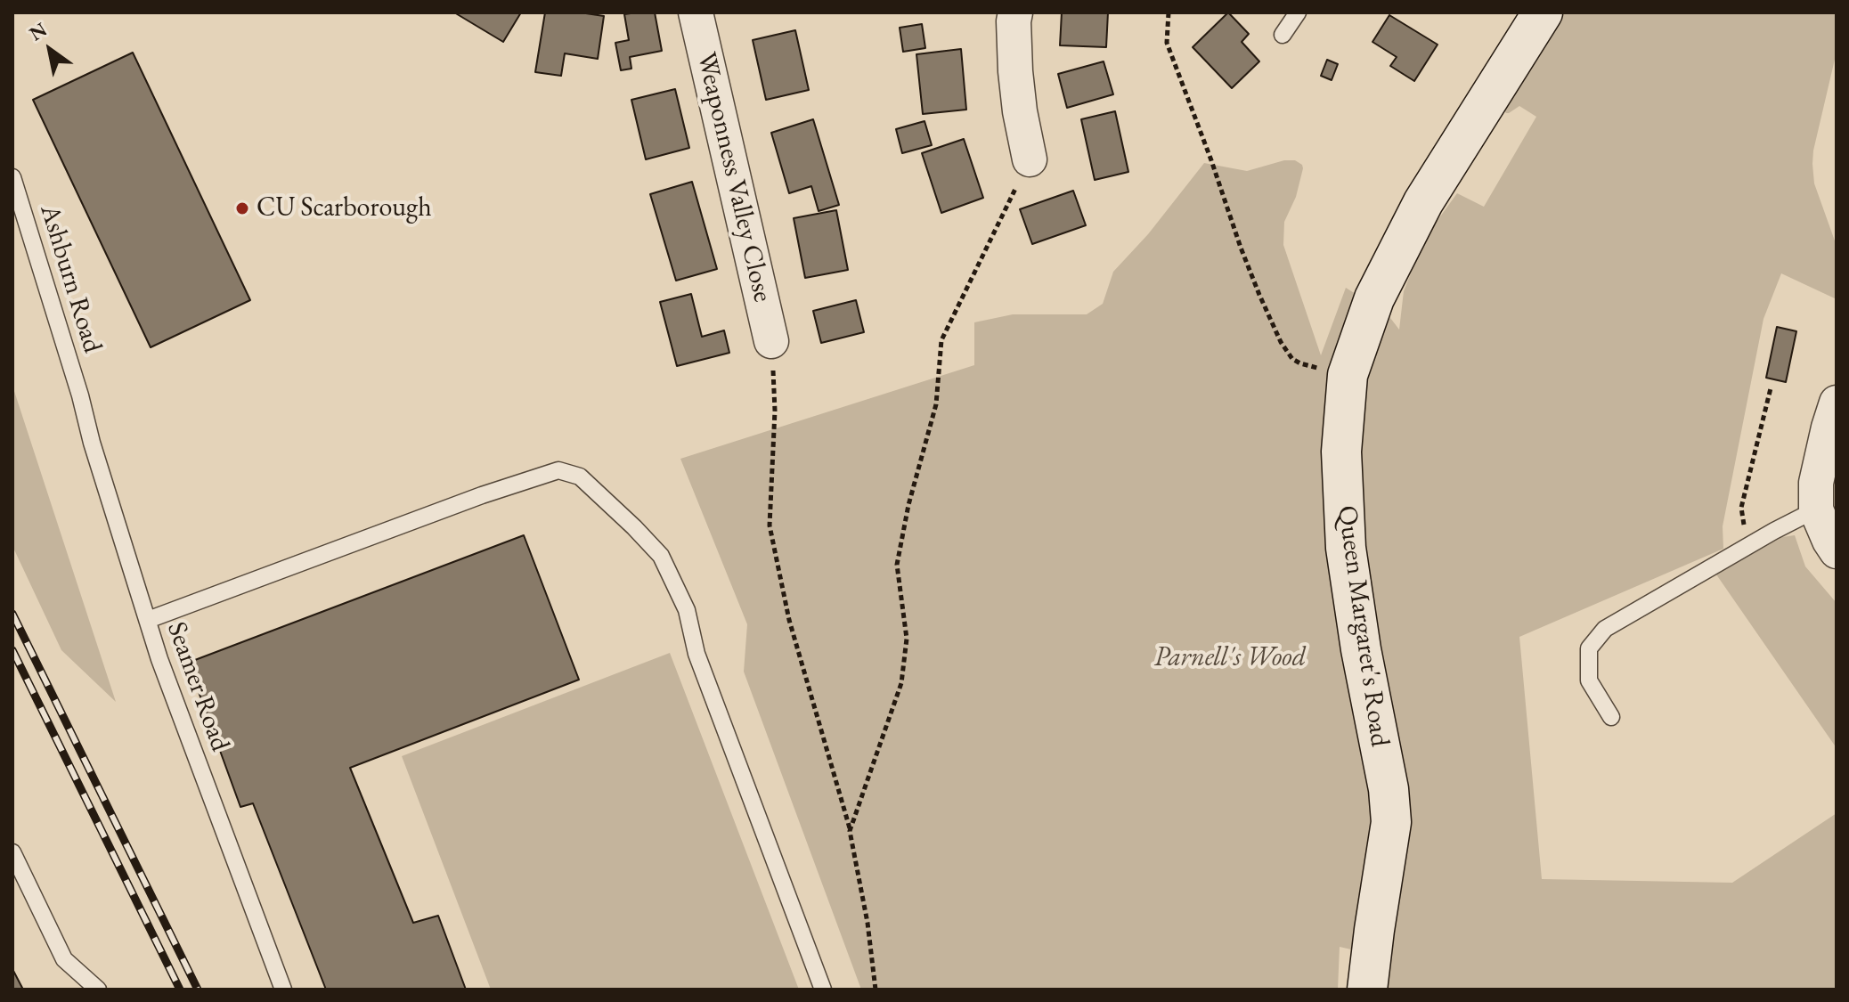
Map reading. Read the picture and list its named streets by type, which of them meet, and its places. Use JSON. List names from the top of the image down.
{
  "streets": {
    "main road": ["Queen Margaret's Road"],
    "street": ["Weaponness Valley Close"],
    "lane": ["Ashburn Road", "Seamer Road"]
  },
  "crossings": [
    ["Ashburn Road", "Seamer Road"]
  ],
  "parks": ["Parnell's Wood"],
  "places": ["CU Scarborough"],
  "north": "top left"
}
